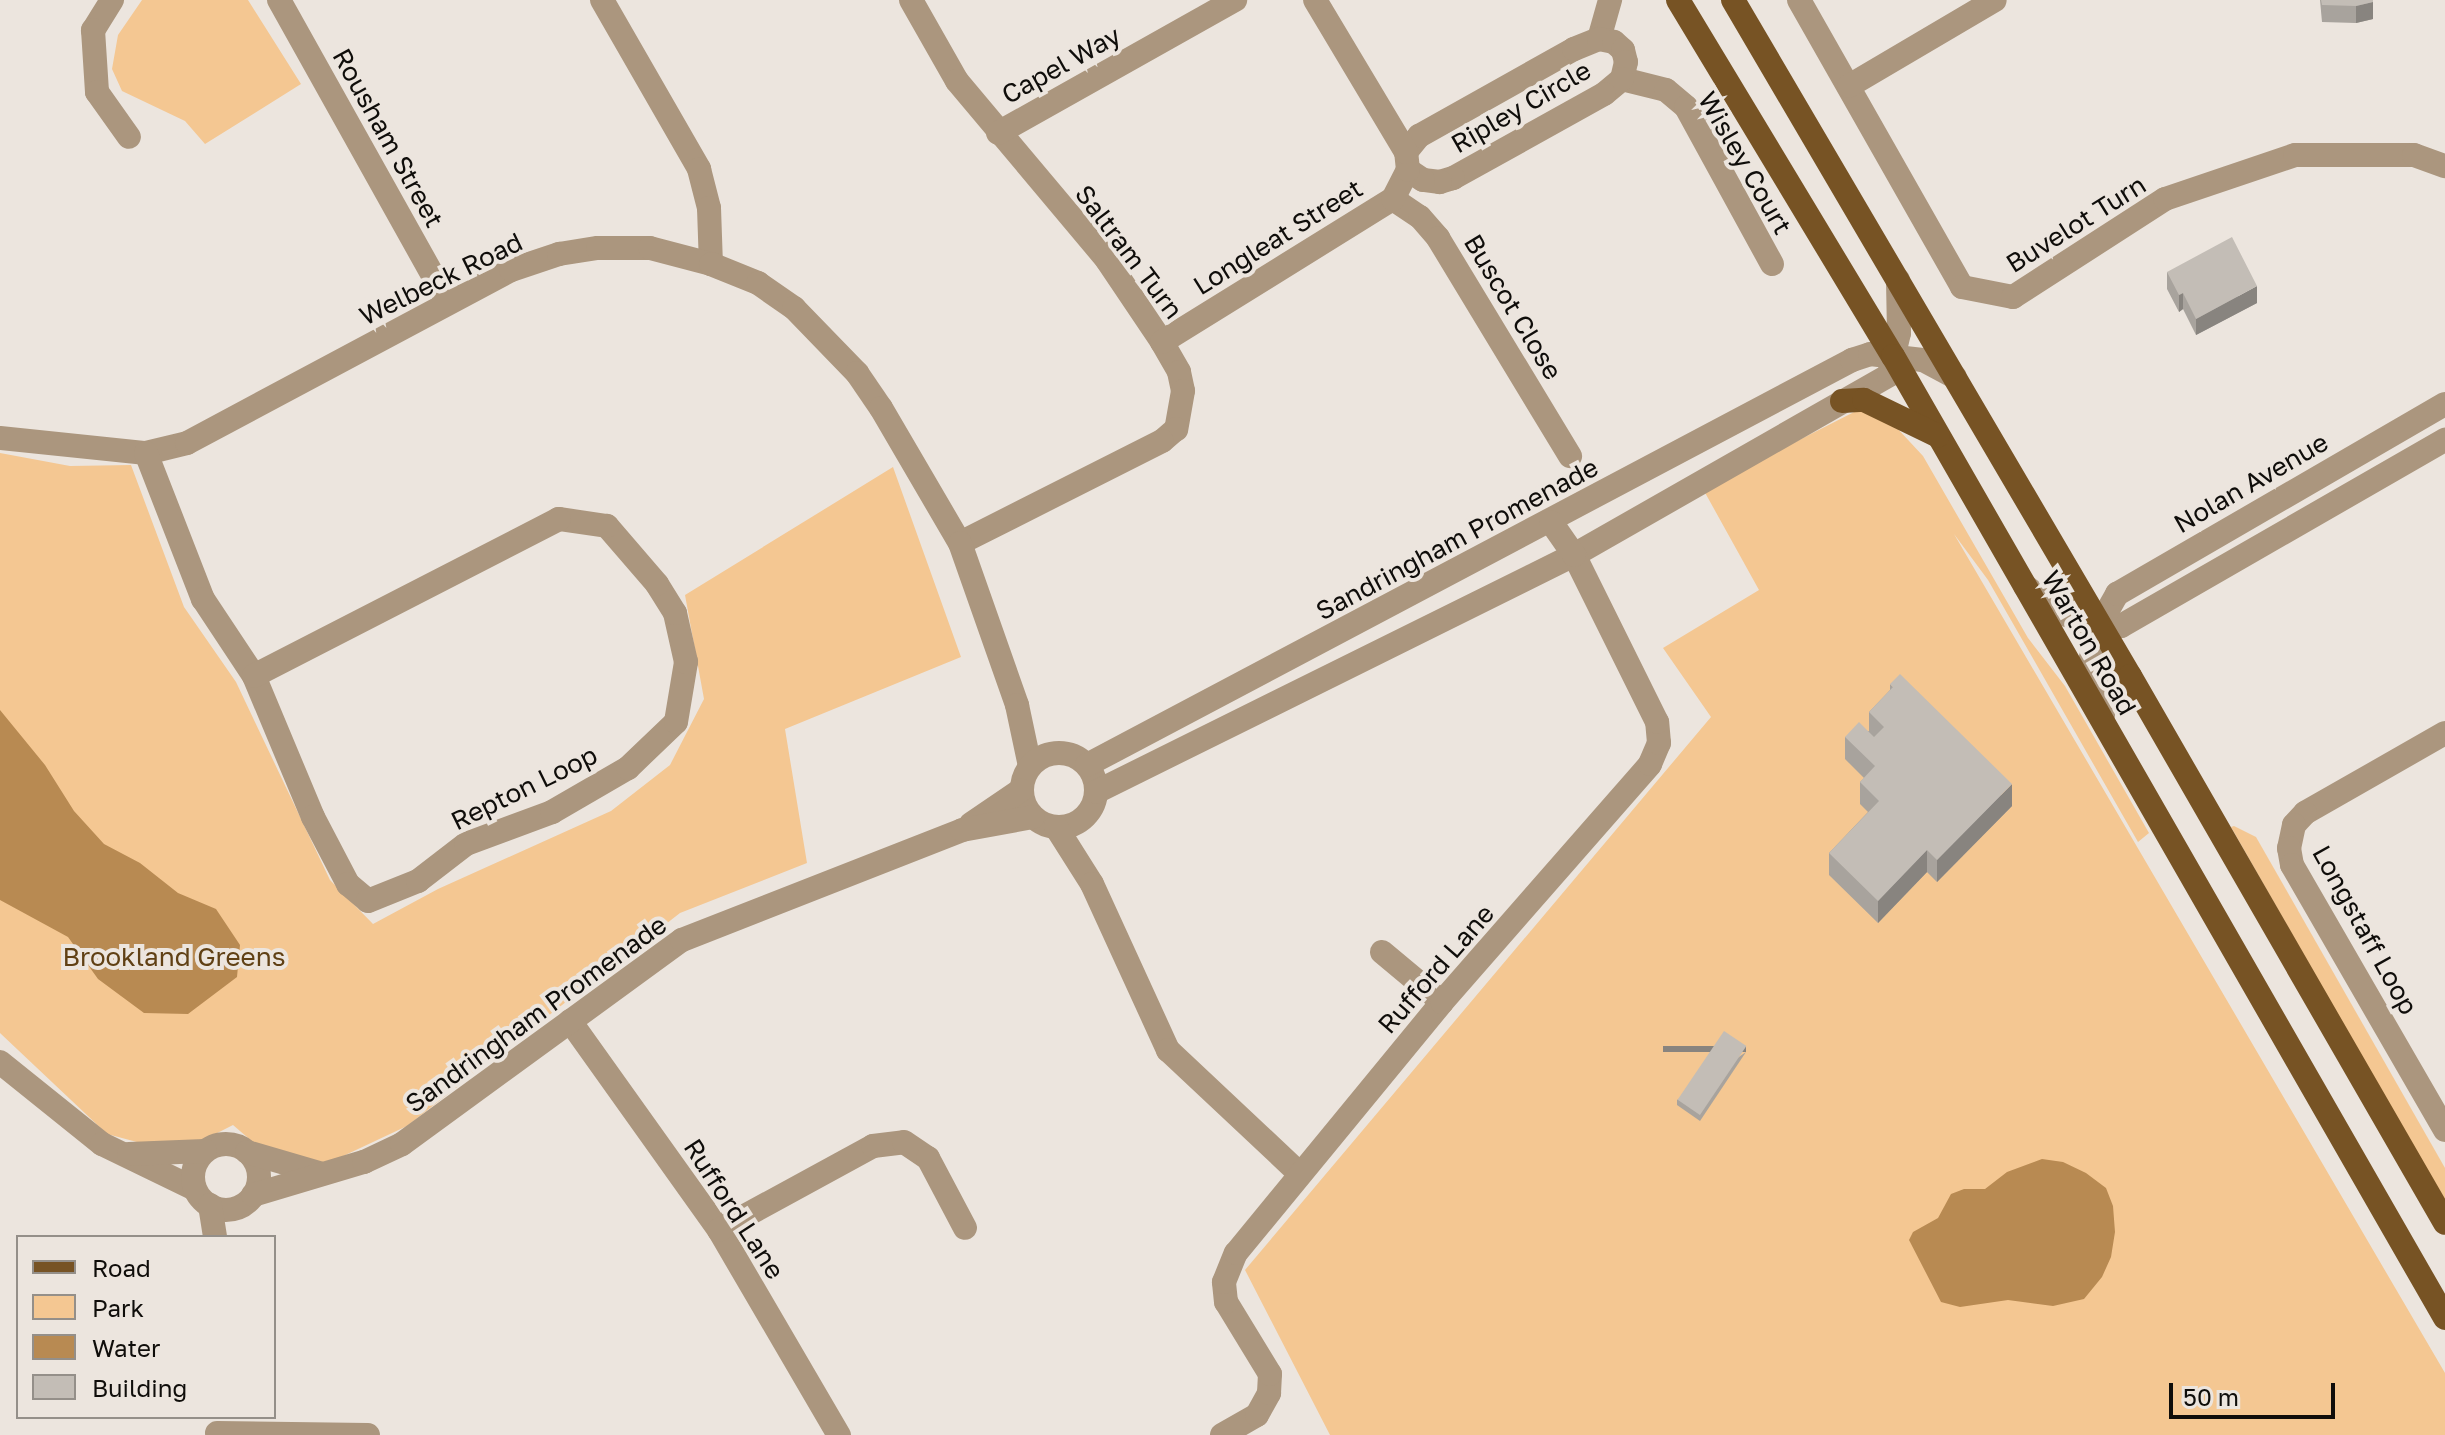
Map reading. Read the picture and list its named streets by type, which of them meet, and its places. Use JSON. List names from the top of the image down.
{
  "streets": {
    "main road": ["Warton Road"],
    "street": [
      "Capel Way",
      "Ripley Circle",
      "Rousham Street",
      "Wisley Court",
      "Buvelot Turn",
      "Longleat Street",
      "Saltram Turn",
      "Welbeck Road",
      "Buscot Close",
      "Nolan Avenue",
      "Sandringham Promenade",
      "Repton Loop",
      "Longstaff Loop",
      "Rufford Lane"
    ]
  },
  "crossings": [
    ["Capel Way", "Saltram Turn"],
    ["Ripley Circle", "Wisley Court"],
    ["Ripley Circle", "Longleat Street"],
    ["Rousham Street", "Welbeck Road"],
    ["Longleat Street", "Saltram Turn"],
    ["Longleat Street", "Buscot Close"],
    ["Saltram Turn", "Welbeck Road"],
    ["Welbeck Road", "Sandringham Promenade"],
    ["Welbeck Road", "Repton Loop"],
    ["Nolan Avenue", "Warton Road"],
    ["Sandringham Promenade", "Warton Road"],
    ["Sandringham Promenade", "Rufford Lane"]
  ],
  "parks": ["Brookland Greens"],
  "legend": [
    "Road",
    "Park",
    "Water",
    "Building"
  ],
  "scale_bar": "50 m"
}
